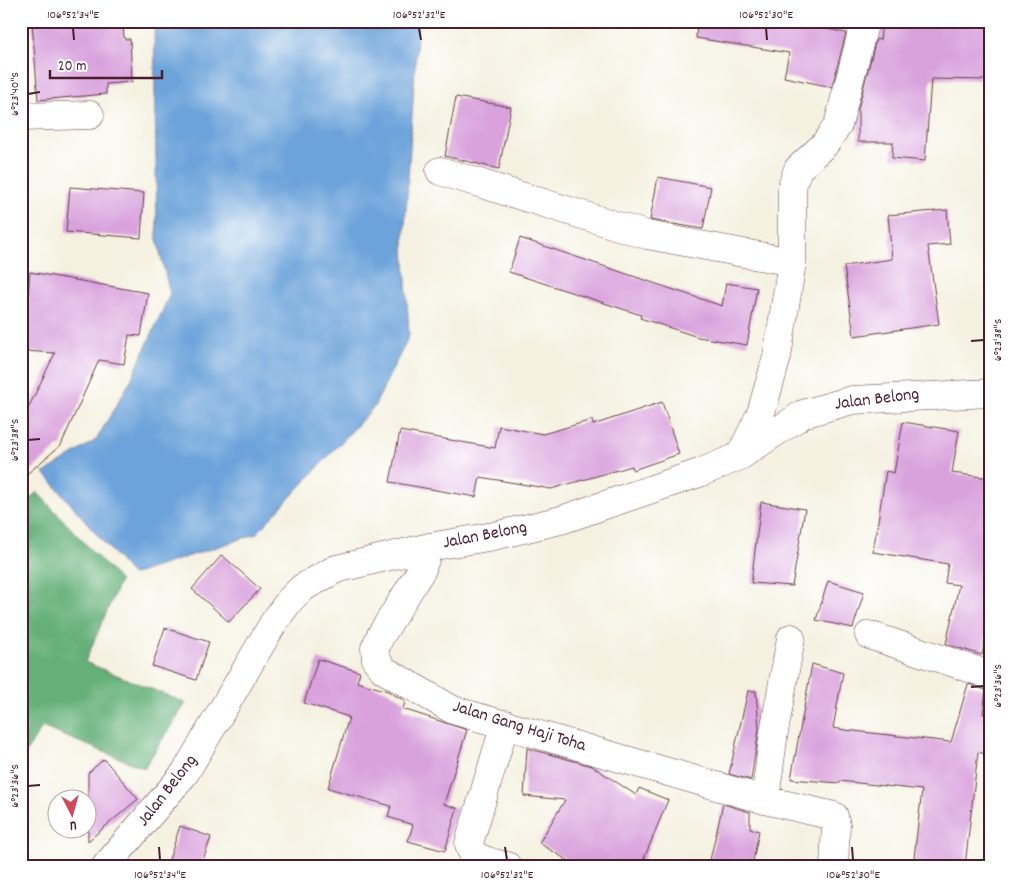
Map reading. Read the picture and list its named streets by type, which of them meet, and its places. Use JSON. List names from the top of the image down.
{
  "streets": {
    "street": ["Jalan Belong", "Jalan Gang Haji Toha"]
  },
  "crossings": [
    ["Jalan Belong", "Jalan Gang Haji Toha"]
  ],
  "scale_bar": "20 m",
  "north": "bottom",
  "coordinates": [
    "106°52'34\"E",
    "106°52'32\"E",
    "106°52'30\"E",
    "6°23'40\"S",
    "6°23'38\"S",
    "6°23'36\"S"
  ]
}
